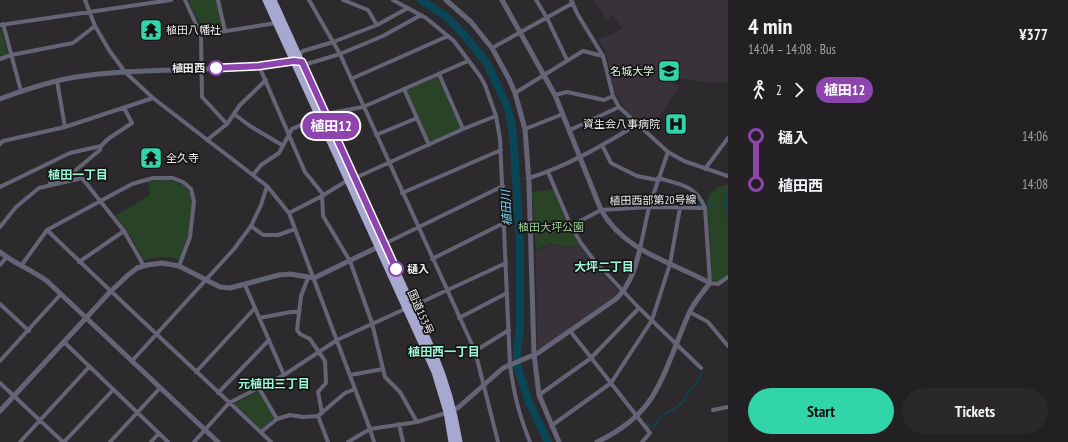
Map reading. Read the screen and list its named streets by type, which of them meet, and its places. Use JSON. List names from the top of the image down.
{
  "streets": {
    "highway": ["国道153号"],
    "street": ["植田西部第20号線"]
  },
  "districts": [
    "植田一丁目",
    "大坪二丁目",
    "植田西一丁目",
    "元植田三丁目"
  ],
  "water": ["植田川"],
  "parks": ["植田大坪公園"],
  "places": {
    "temple": ["植田八幡社", "全久寺"],
    "other": ["植田西", "樋入"],
    "school or university": ["名城大学"],
    "hospital": ["資生会八事病院"]
  },
  "lines": ["bus line 植田12"],
  "page": {
    "on_map": "植田12",
    "heading": ["4 min", "14:04 – 14:08 · Bus", "¥377"],
    "legs": ["2", "植田12"],
    "list": [
      {
        "name": "樋入",
        "value": "14:06"
      },
      {
        "name": "植田西",
        "value": "14:08"
      }
    ],
    "buttons": ["Start", "Tickets"]
  }
}
